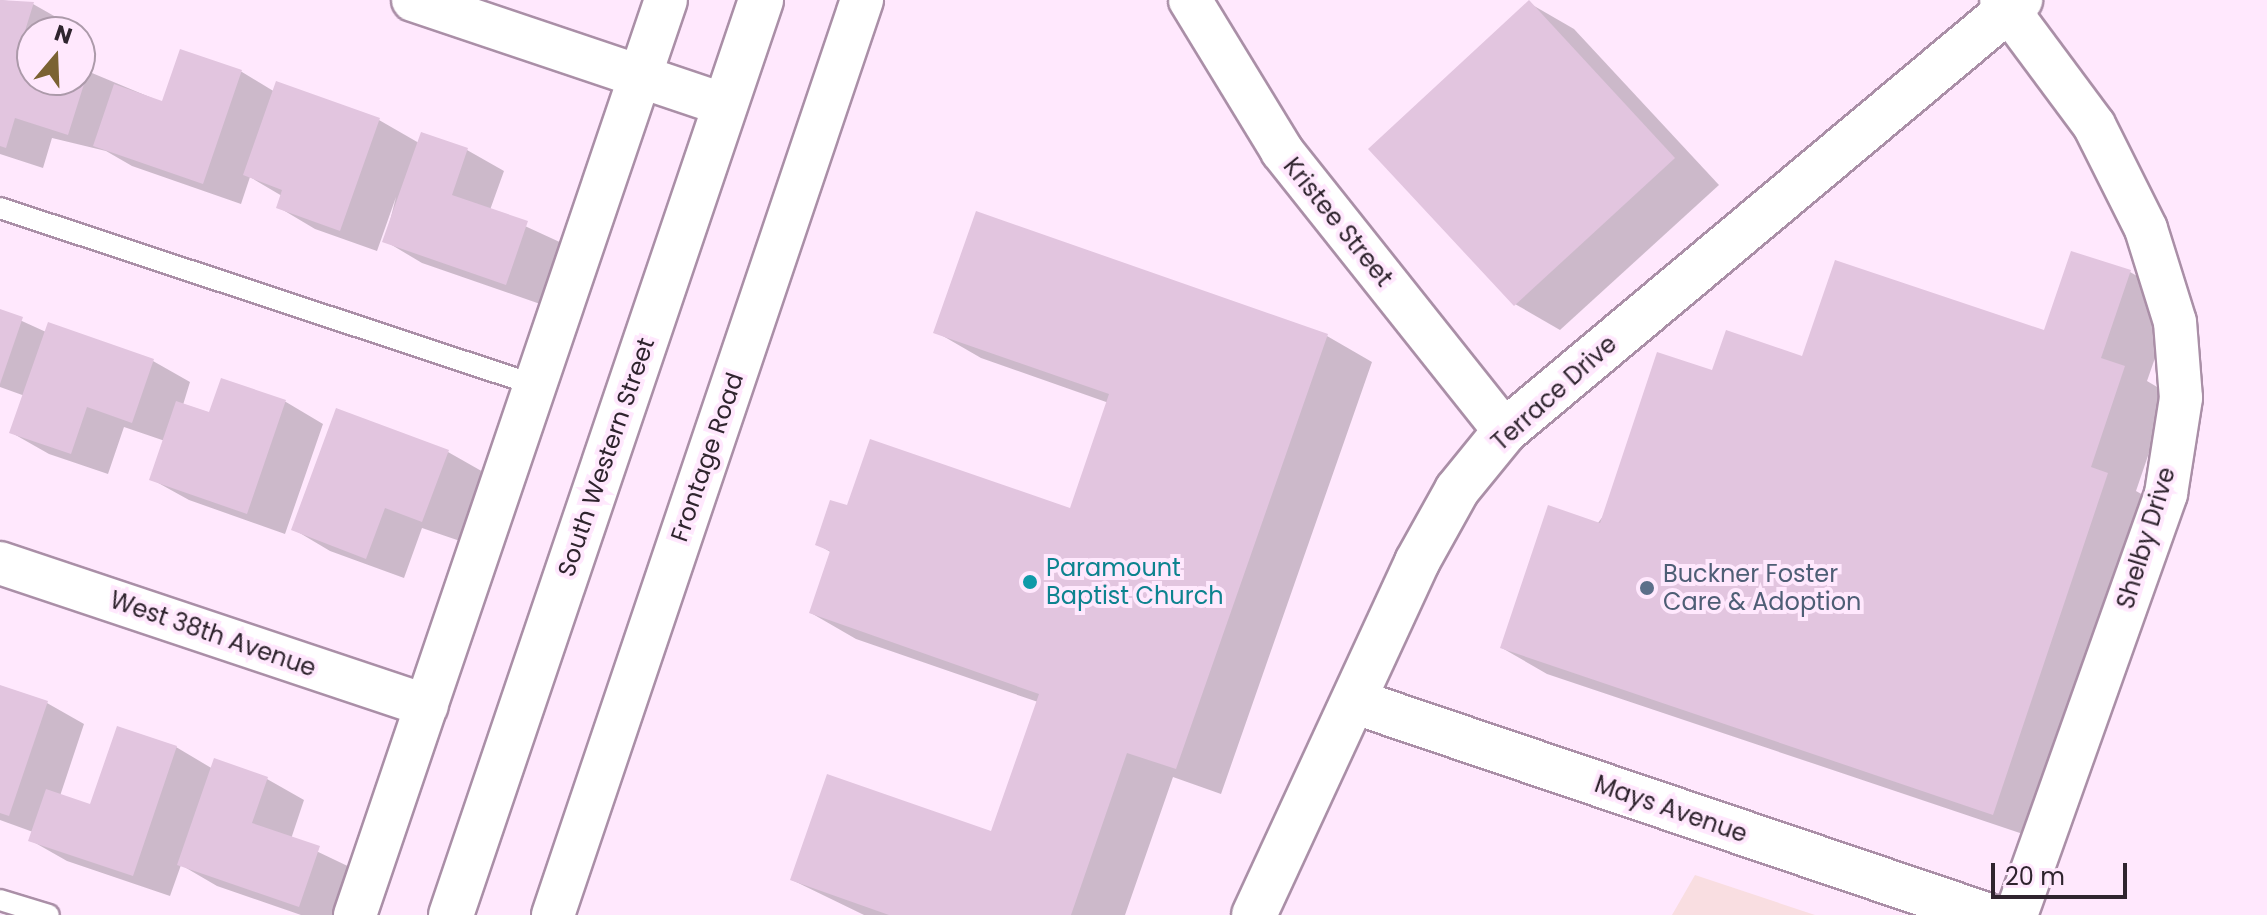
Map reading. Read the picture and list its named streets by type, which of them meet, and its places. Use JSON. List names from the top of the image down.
{
  "streets": {
    "street": [
      "Kristee Street",
      "Terrace Drive",
      "South Western Street",
      "Frontage Road",
      "Shelby Drive",
      "West 38th Avenue",
      "Mays Avenue"
    ]
  },
  "crossings": [
    ["Kristee Street", "Terrace Drive"],
    ["Terrace Drive", "Shelby Drive"],
    ["Terrace Drive", "Mays Avenue"]
  ],
  "places": ["Paramount Baptist Church", "Buckner Foster Care & Adoption"],
  "scale_bar": "20 m",
  "north": "top"
}
